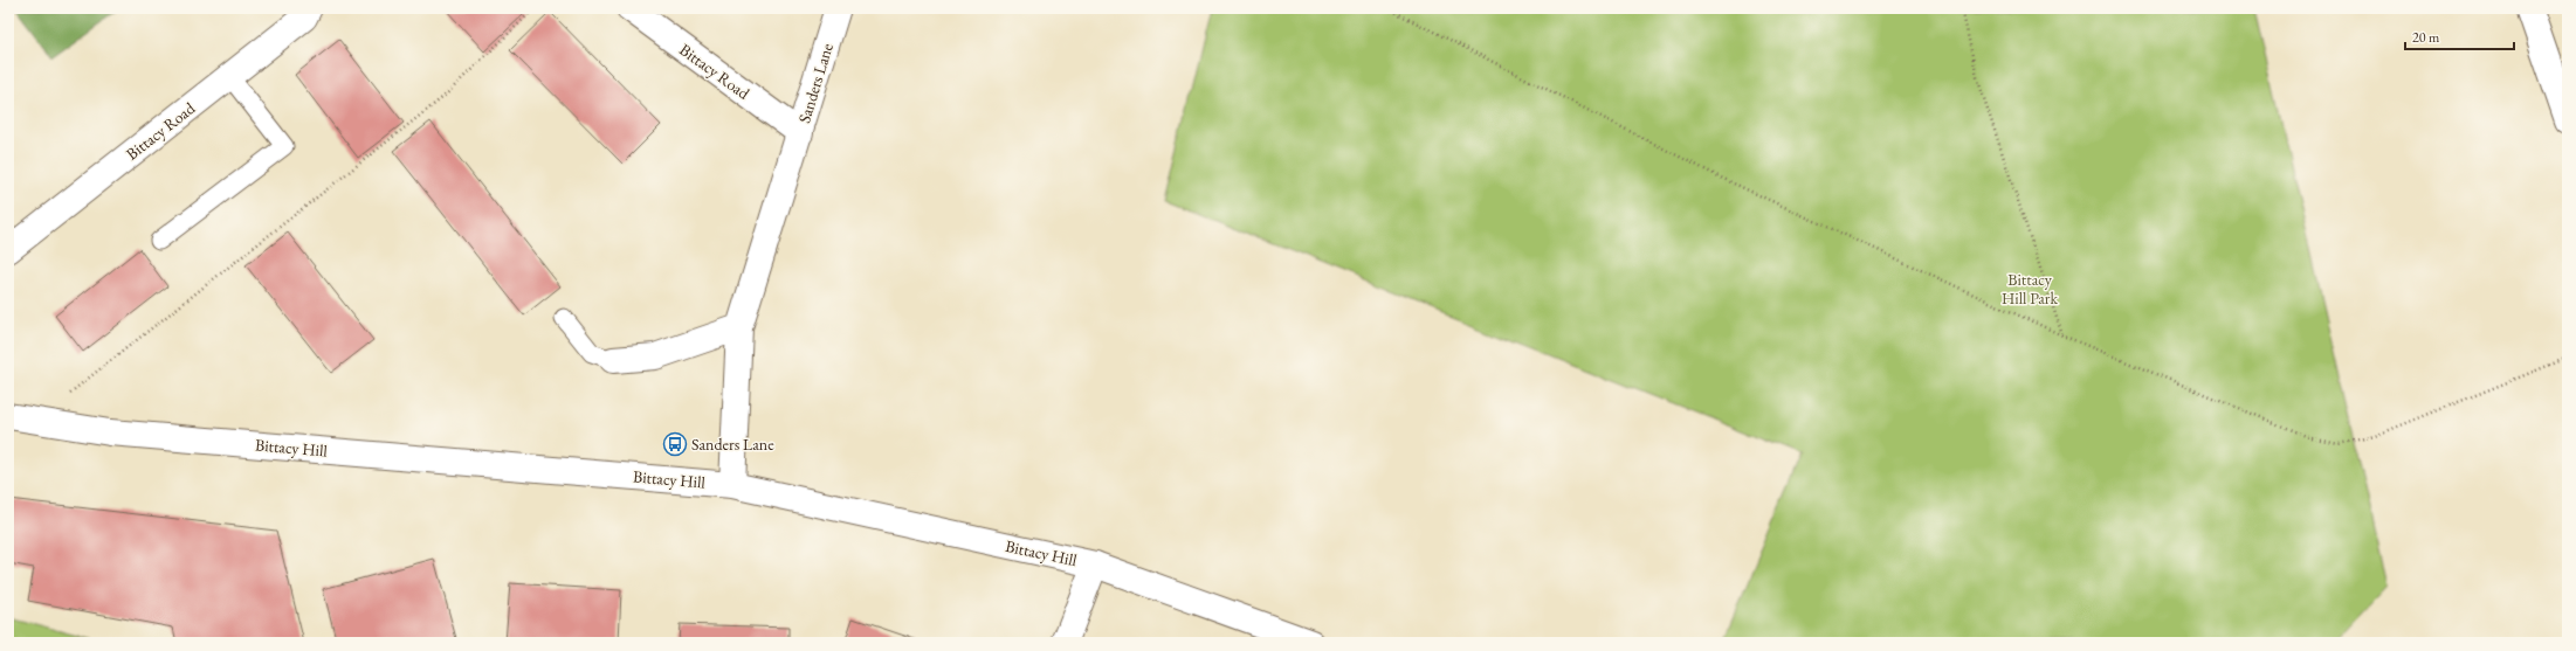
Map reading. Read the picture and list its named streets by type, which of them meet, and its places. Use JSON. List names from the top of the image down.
{
  "streets": {
    "street": ["Bittacy Road", "Sanders Lane", "Bittacy Hill"]
  },
  "crossings": [
    ["Bittacy Road", "Sanders Lane"],
    ["Sanders Lane", "Bittacy Hill"]
  ],
  "parks": ["Bittacy Hill Park"],
  "places": {
    "bus stop": ["Sanders Lane"]
  },
  "scale_bar": "20 m"
}
